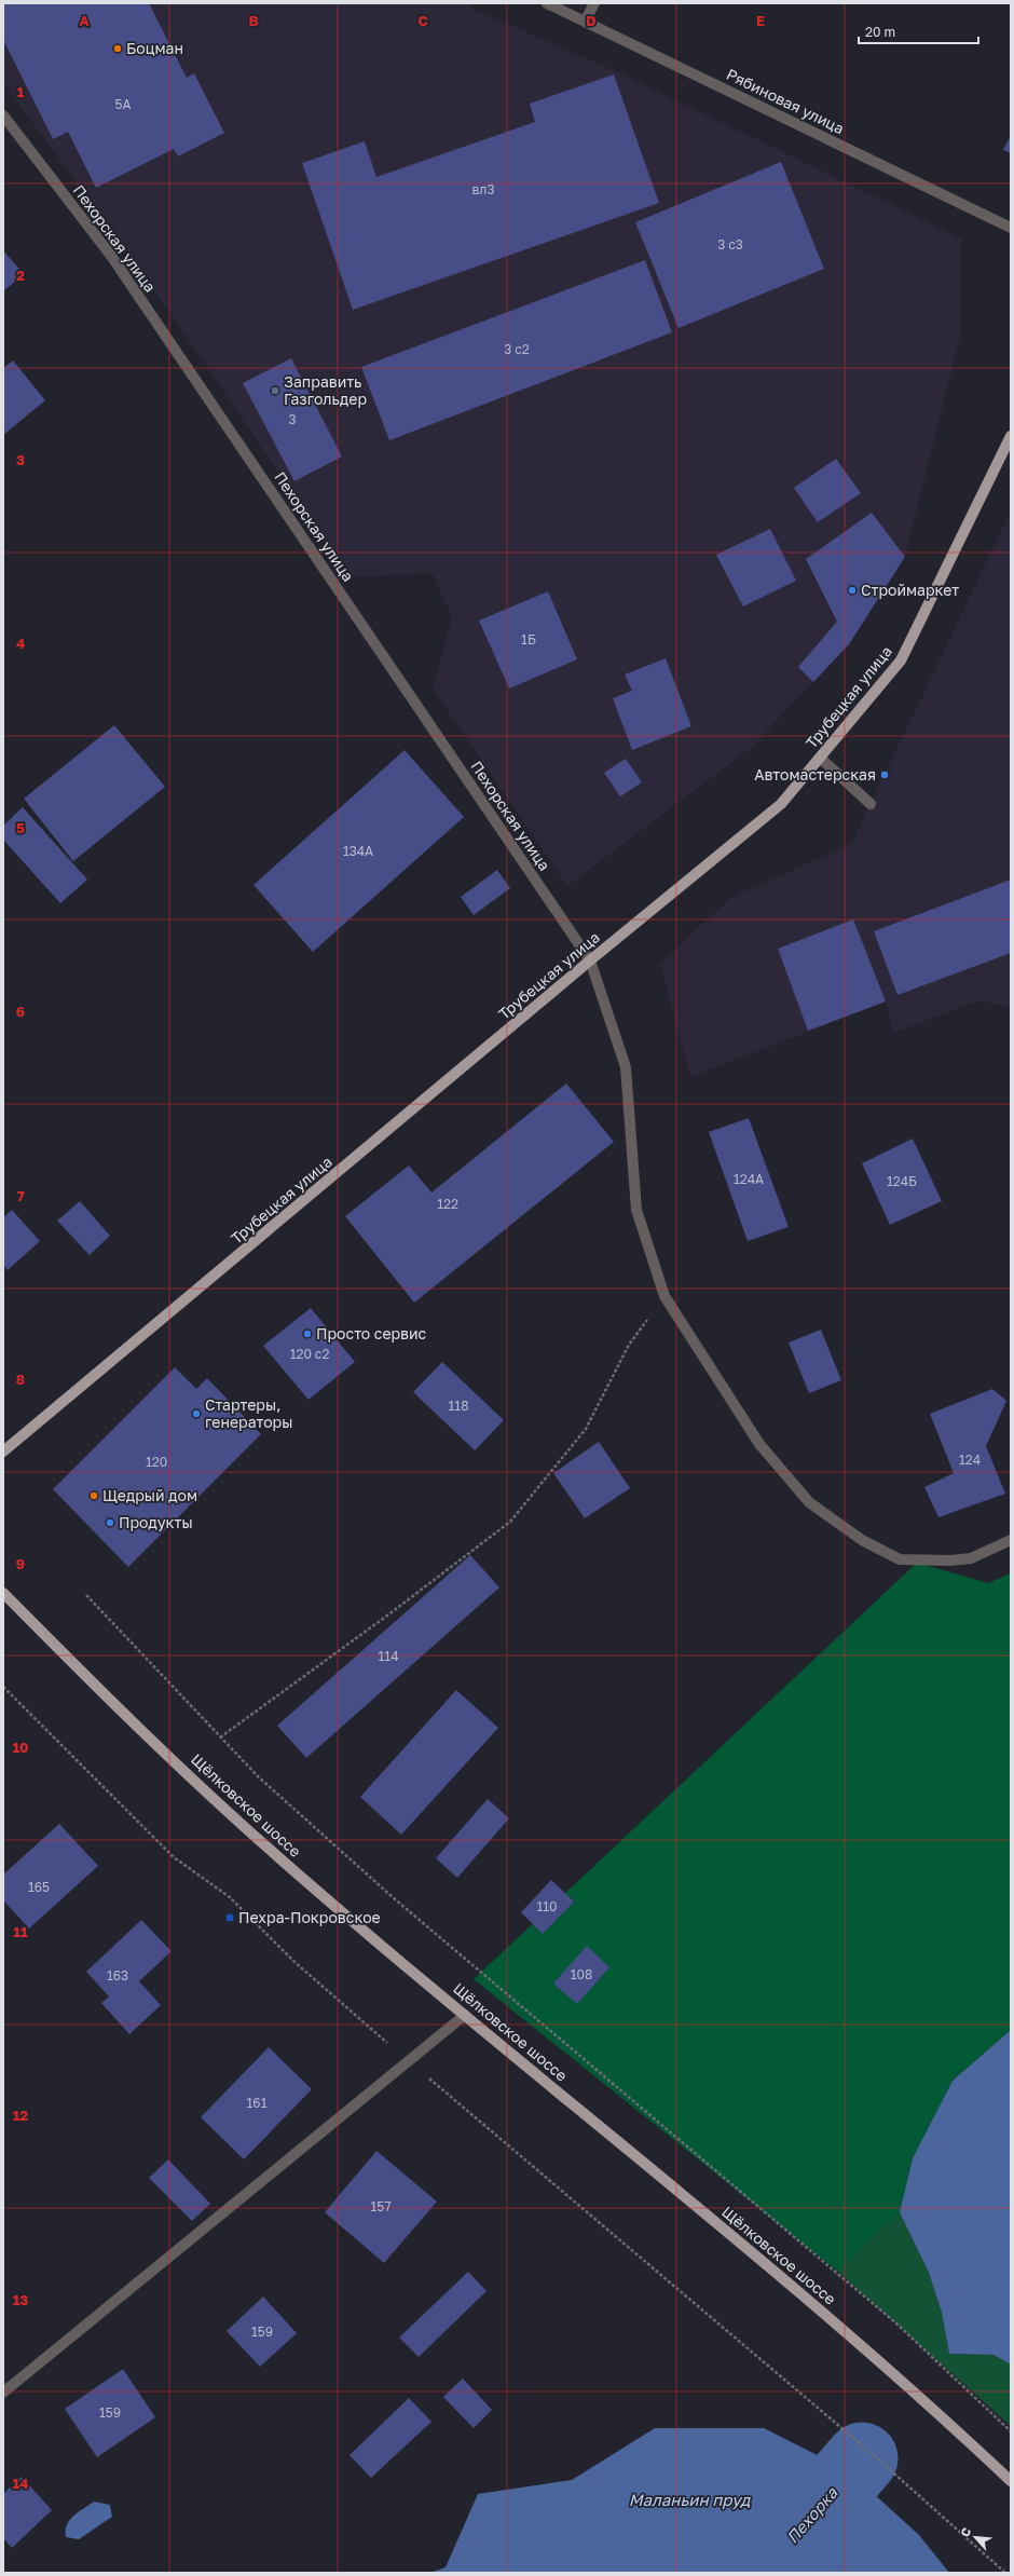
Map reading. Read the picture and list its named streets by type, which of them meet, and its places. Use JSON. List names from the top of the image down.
{
  "streets": {
    "main road": ["Трубецкая улица", "Щёлковское шоссе"],
    "street": ["Рябиновая улица", "Пехорская улица"]
  },
  "crossings": [
    ["Пехорская улица", "Трубецкая улица"]
  ],
  "water": ["Маланьин пруд", "Пехорка"],
  "places": {
    "other": [
      "Боцман",
      "Заправить Газгольдер",
      "Строймаркет",
      "Автомастерская",
      "Просто сервис",
      "Стартеры, генераторы",
      "Щедрый дом",
      "Продукты"
    ],
    "transit": ["Пехра-Покровское"]
  },
  "house_numbers": [
    "5А",
    "вл3",
    "3 с3",
    "3 с2",
    "3",
    "1Б",
    "134А",
    "124А",
    "124Б",
    "122",
    "120 с2",
    "118",
    "124",
    "120",
    "114",
    "165",
    "110",
    "108",
    "163",
    "161",
    "157",
    "159",
    "159"
  ],
  "scale_bar": "20 m",
  "north": "top left",
  "grid": {
    "columns": [
      "A",
      "B",
      "C",
      "D",
      "E"
    ],
    "rows": [
      "1",
      "2",
      "3",
      "4",
      "5",
      "6",
      "7",
      "8",
      "9",
      "10",
      "11",
      "12",
      "13",
      "14"
    ]
  }
}
